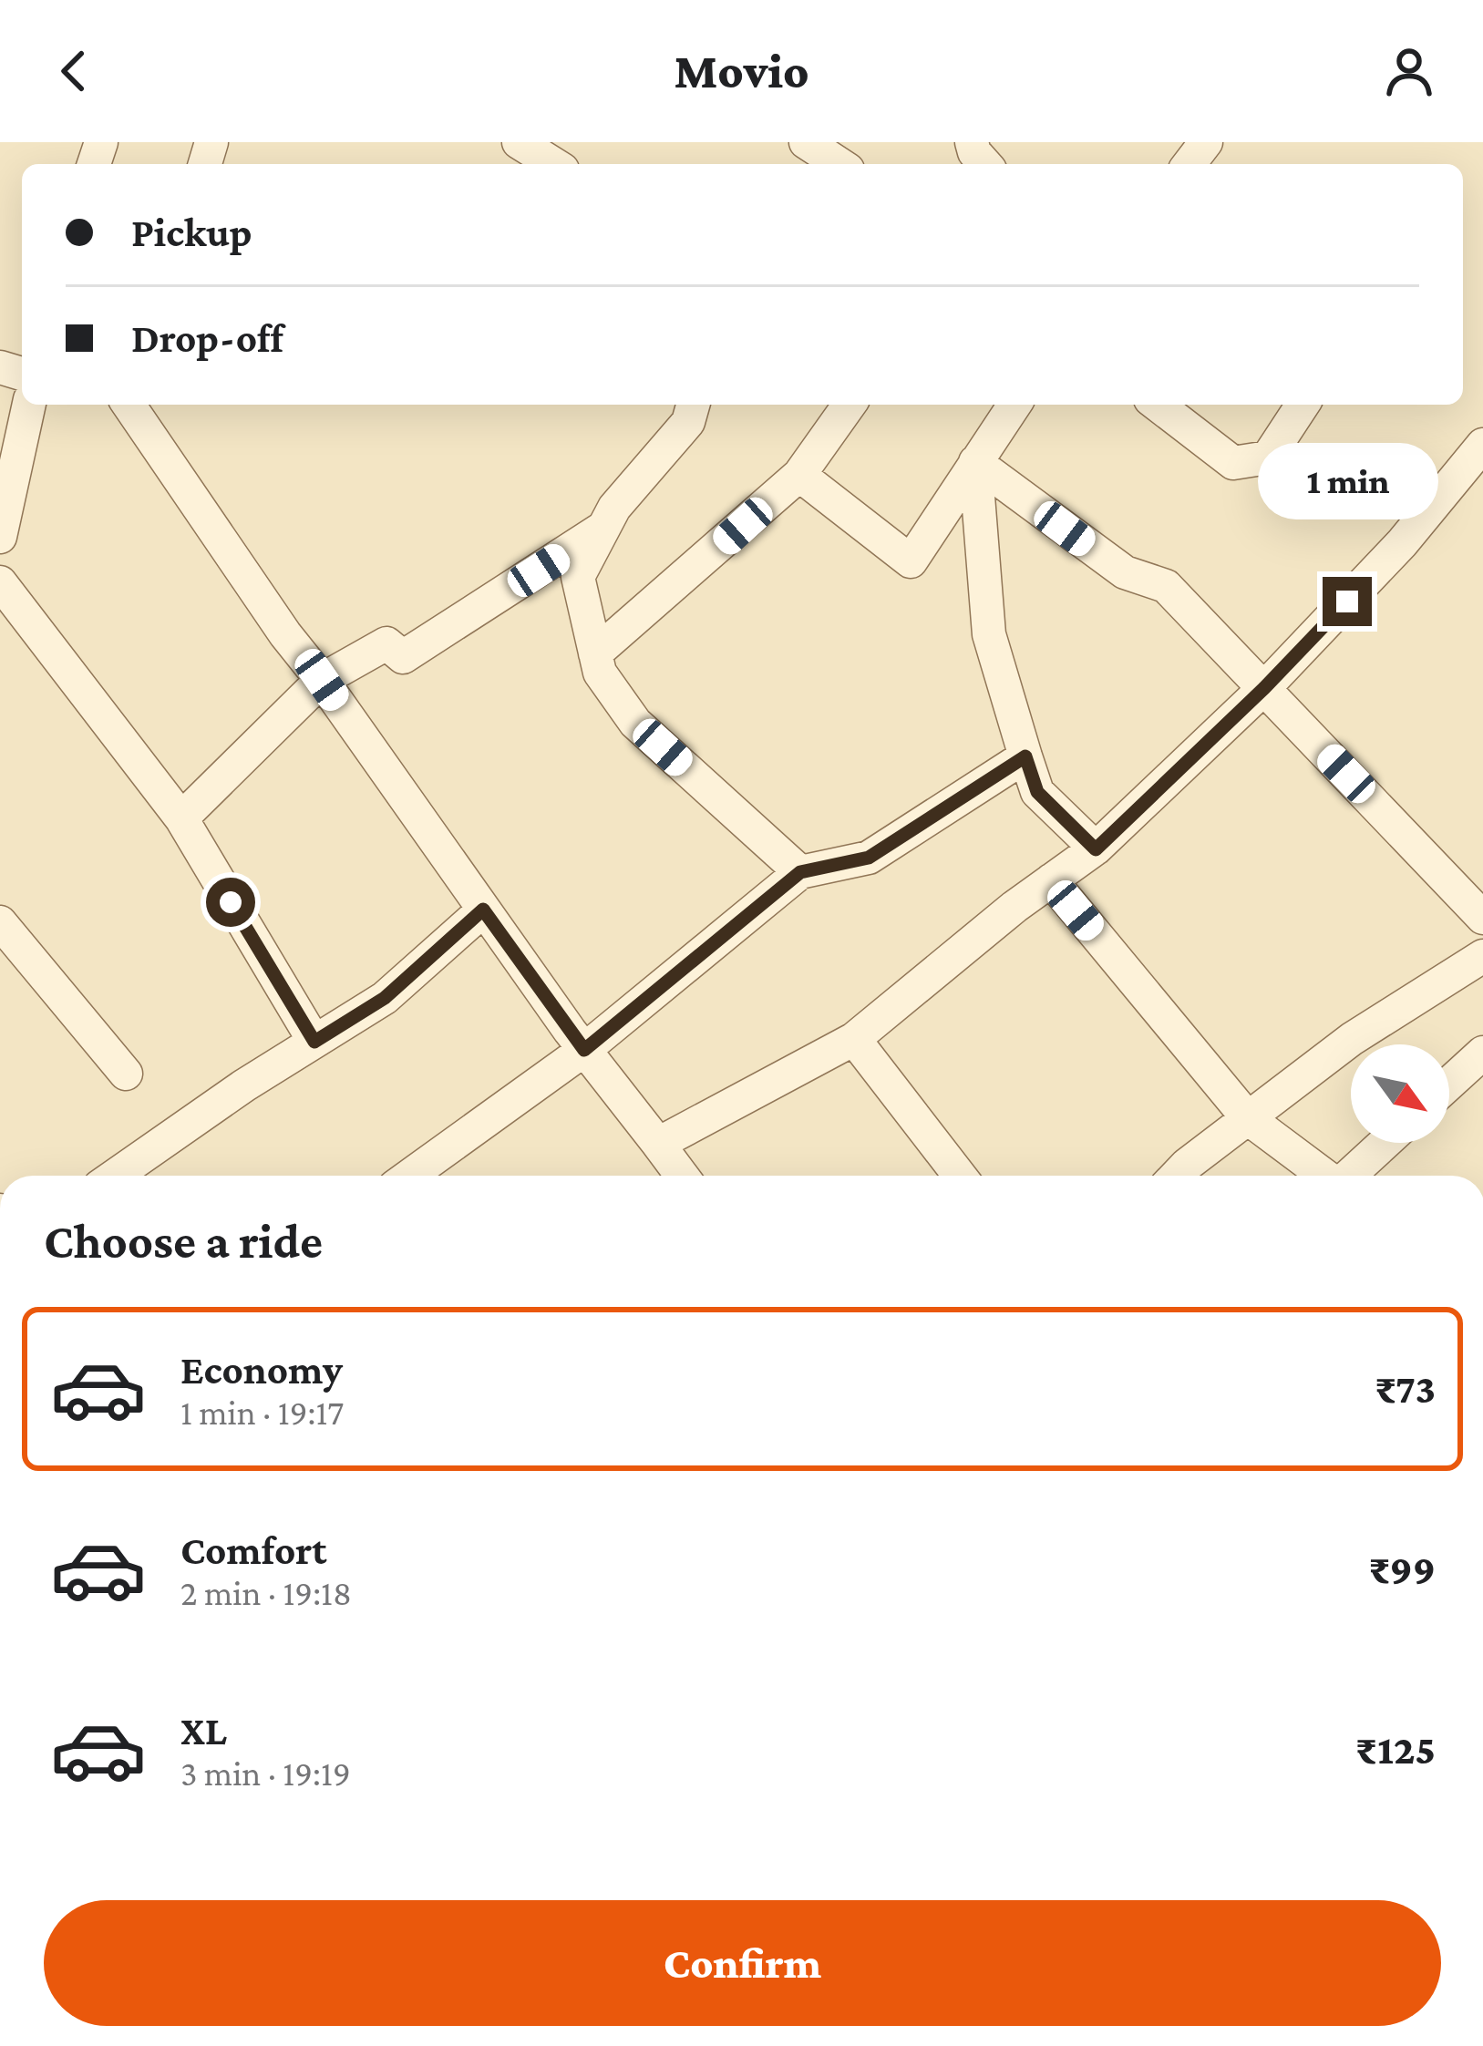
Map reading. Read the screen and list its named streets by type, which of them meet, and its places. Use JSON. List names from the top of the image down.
{
  "north": "bottom right",
  "page": {
    "header": "Movio",
    "banner": ["Pickup", "Drop-off"],
    "bubble": "1 min",
    "heading": "Choose a ride",
    "list": [
      {
        "name": "Economy",
        "note": "1 min · 19:17",
        "value": "₹73"
      },
      {
        "name": "Comfort",
        "note": "2 min · 19:18",
        "value": "₹99"
      },
      {
        "name": "XL",
        "note": "3 min · 19:19",
        "value": "₹125"
      }
    ],
    "buttons": "Confirm"
  }
}
